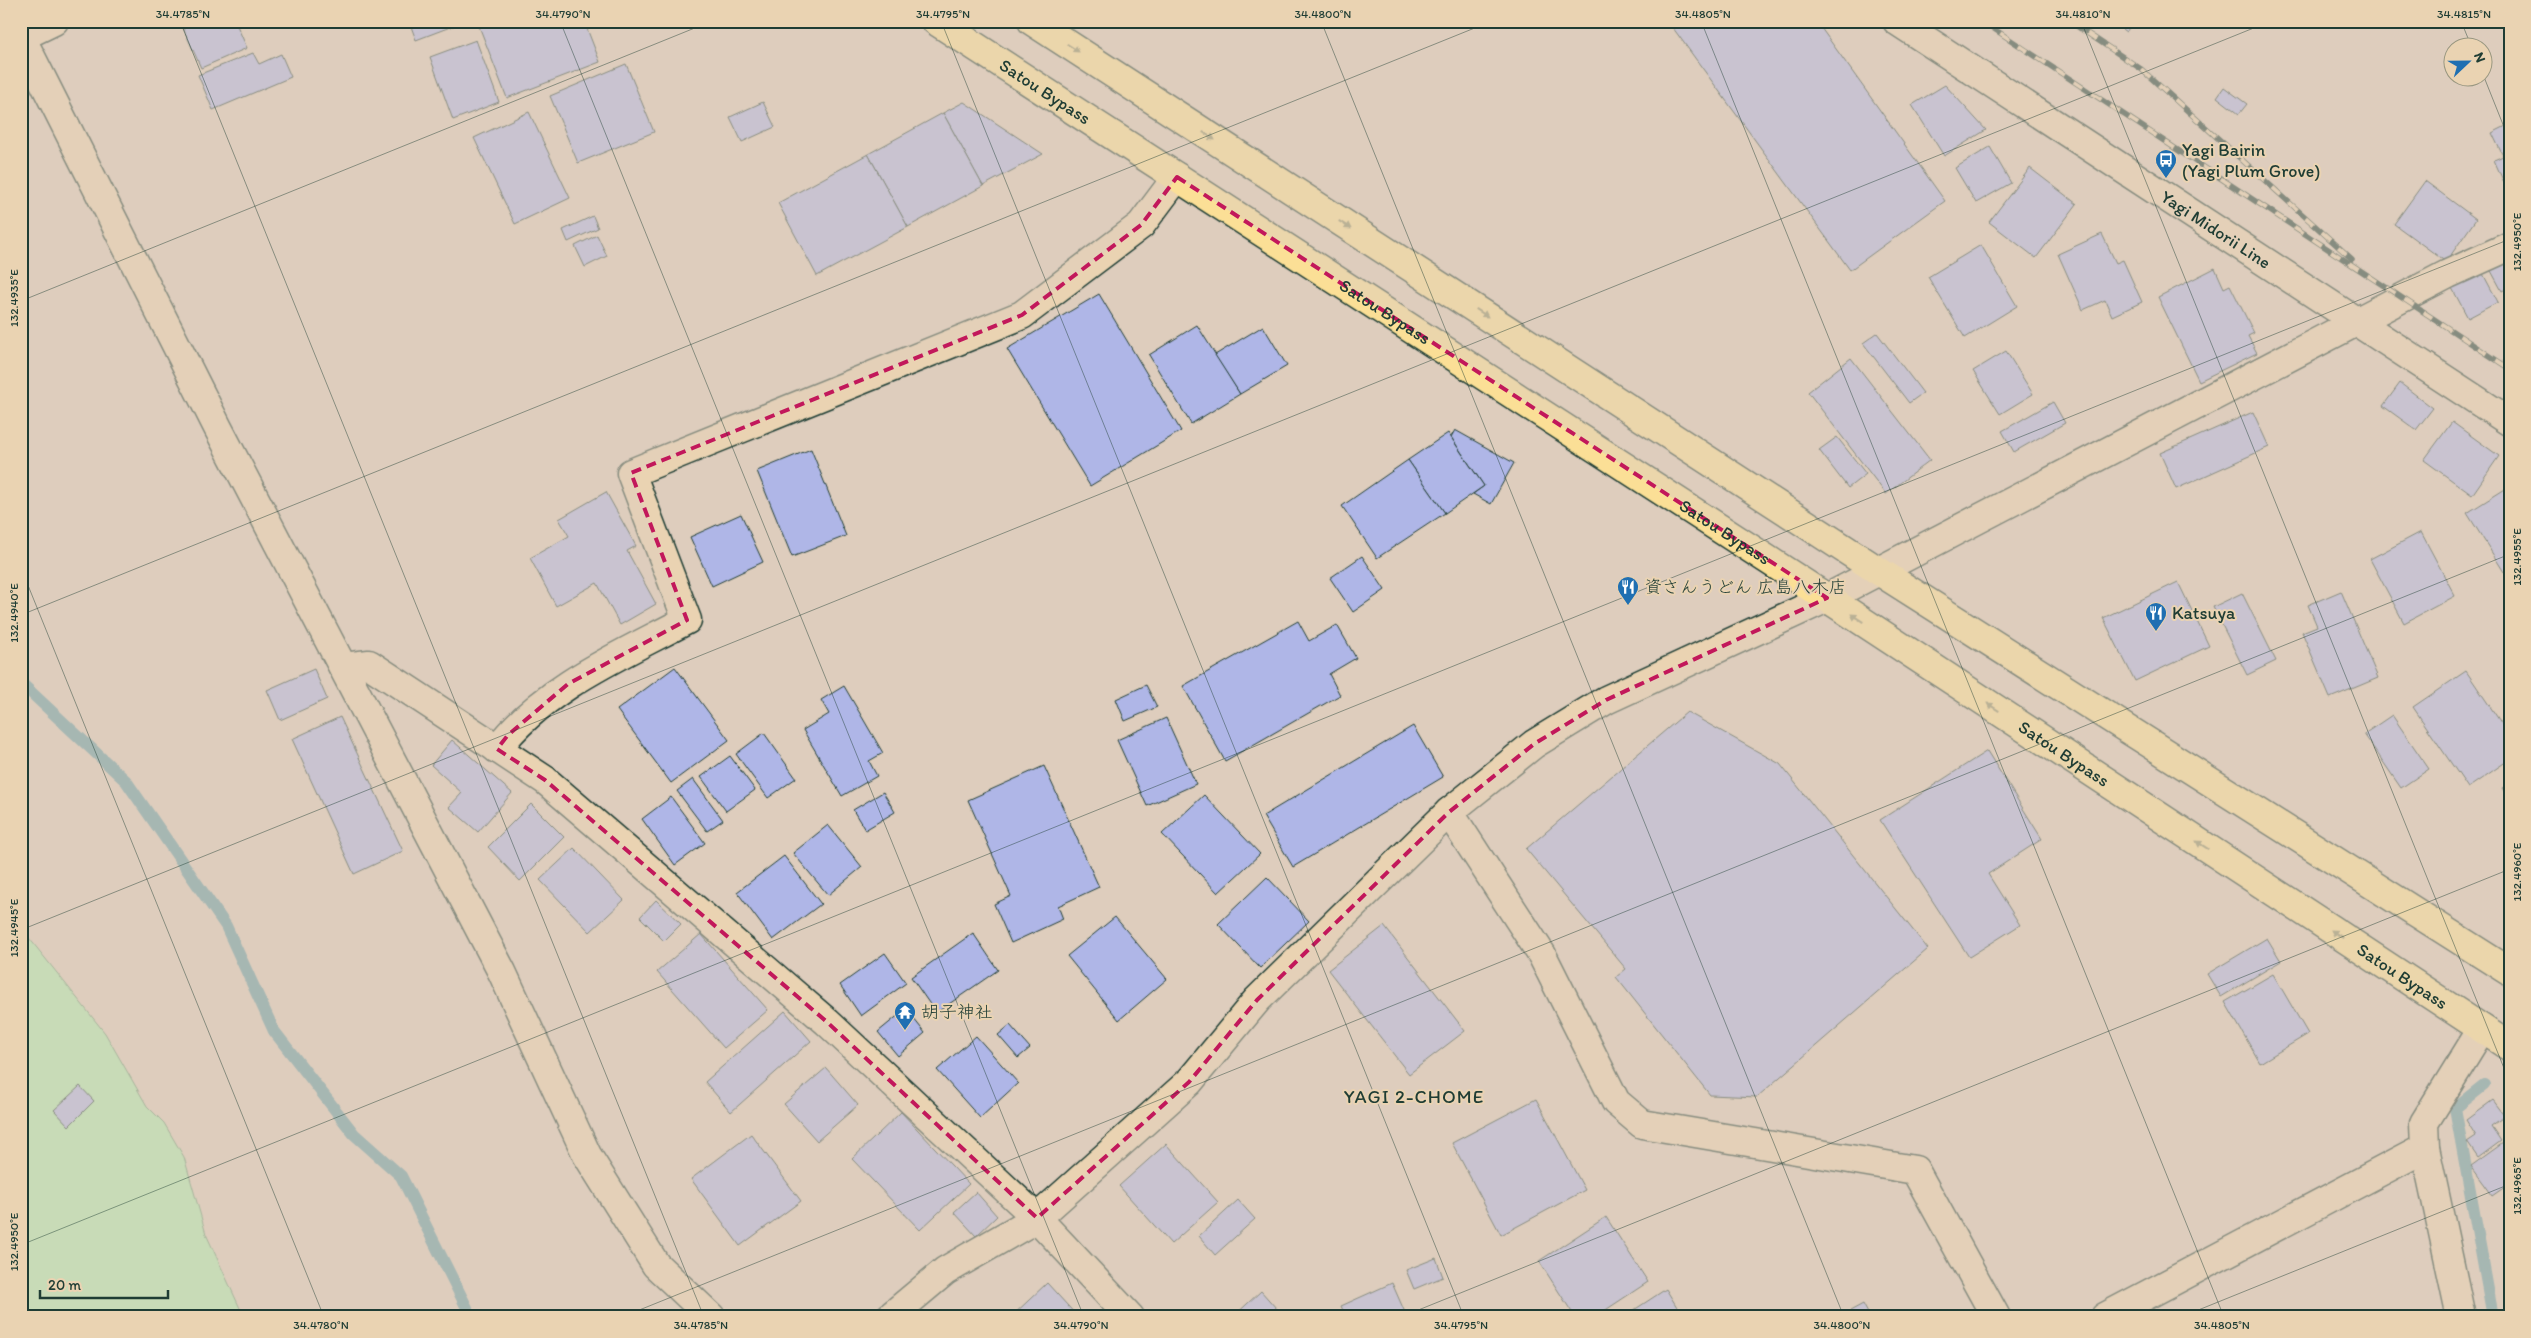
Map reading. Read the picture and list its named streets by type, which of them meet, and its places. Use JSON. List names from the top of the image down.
{
  "streets": {
    "highway": ["Satou Bypass"],
    "street": ["Yagi Midorii Line"]
  },
  "districts": ["YAGI 2-CHOME"],
  "places": {
    "bus stop": ["Yagi Bairin (Yagi Plum Grove)"],
    "restaurant": ["資さんうどん 広島八木店", "Katsuya"],
    "temple": ["胡子神社"]
  },
  "scale_bar": "20 m",
  "north": "right",
  "coordinates": [
    "34.4785°N",
    "34.4790°N",
    "34.4795°N",
    "34.4800°N",
    "34.4805°N",
    "34.4810°N",
    "34.4815°N",
    "132.4950°E",
    "132.4935°E",
    "132.4955°E",
    "132.4940°E",
    "132.4960°E",
    "132.4945°E",
    "132.4965°E",
    "34.4780°N"
  ]
}
